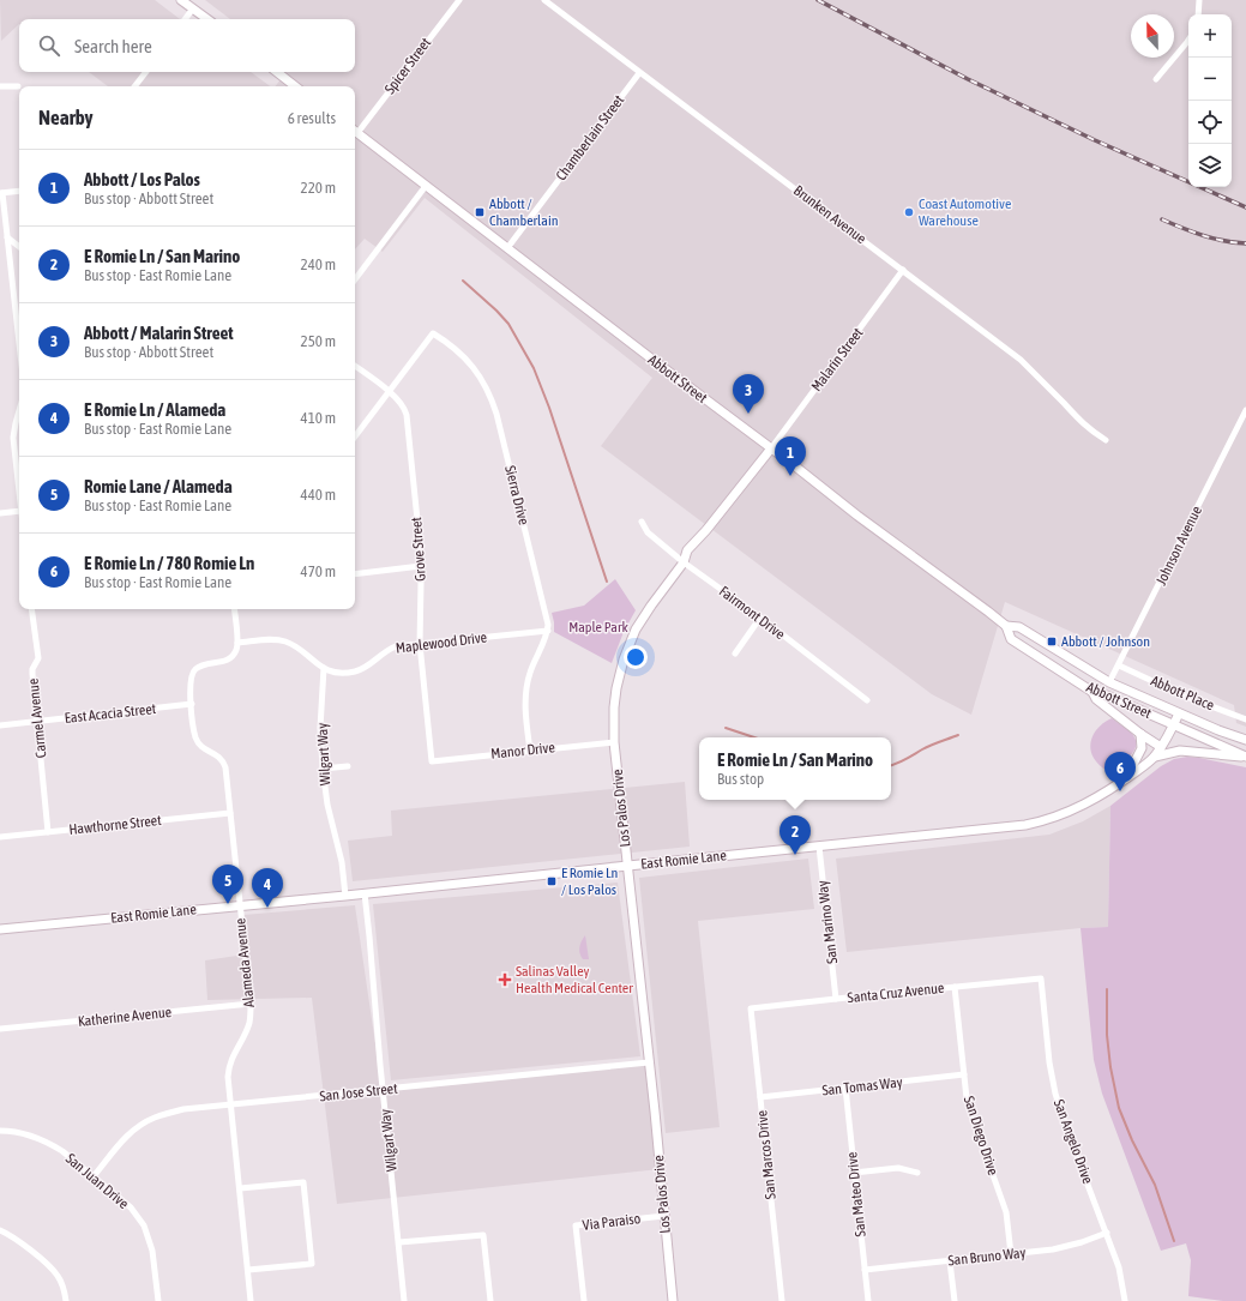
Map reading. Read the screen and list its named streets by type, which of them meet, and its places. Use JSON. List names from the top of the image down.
{
  "streets": {
    "main road": ["Abbott Street", "Los Palos Drive", "East Romie Lane"],
    "street": [
      "Spicer Street",
      "Chamberlain Street",
      "Brunken Avenue",
      "Malarin Street",
      "Sierra Drive",
      "Johnson Avenue",
      "Grove Street",
      "Fairmont Drive",
      "Maplewood Drive",
      "Abbott Place",
      "East Acacia Street",
      "Carmel Avenue",
      "Manor Drive",
      "Wilgart Way",
      "Hawthorne Street",
      "San Marino Way",
      "Alameda Avenue",
      "Santa Cruz Avenue",
      "Katherine Avenue",
      "San Tomas Way",
      "San Jose Street",
      "San Diego Drive",
      "San Angelo Drive",
      "San Marcos Drive",
      "San Juan Drive",
      "San Mateo Drive",
      "Via Paraiso",
      "San Bruno Way"
    ]
  },
  "crossings": [
    ["Spicer Street", "Abbott Street"],
    ["Chamberlain Street", "Brunken Avenue"],
    ["Chamberlain Street", "Abbott Street"],
    ["Brunken Avenue", "Malarin Street"],
    ["Malarin Street", "Abbott Street"],
    ["Malarin Street", "Los Palos Drive"],
    ["Abbott Street", "Johnson Avenue"],
    ["Abbott Street", "Los Palos Drive"],
    ["Abbott Street", "East Romie Lane"],
    ["Sierra Drive", "Grove Street"],
    ["Sierra Drive", "Maplewood Drive"],
    ["Johnson Avenue", "Abbott Place"],
    ["Grove Street", "Maplewood Drive"],
    ["Grove Street", "Manor Drive"],
    ["Fairmont Drive", "Los Palos Drive"],
    ["Maplewood Drive", "Wilgart Way"],
    ["East Acacia Street", "Carmel Avenue"],
    ["East Acacia Street", "Alameda Avenue"],
    ["Carmel Avenue", "Hawthorne Street"],
    ["Manor Drive", "Los Palos Drive"],
    ["Wilgart Way", "East Romie Lane"],
    ["Wilgart Way", "San Jose Street"],
    ["Los Palos Drive", "East Romie Lane"],
    ["Los Palos Drive", "San Jose Street"],
    ["Los Palos Drive", "Via Paraiso"],
    ["Hawthorne Street", "Alameda Avenue"],
    ["East Romie Lane", "San Marino Way"],
    ["East Romie Lane", "Alameda Avenue"],
    ["San Marino Way", "Santa Cruz Avenue"],
    ["Alameda Avenue", "Katherine Avenue"],
    ["Alameda Avenue", "San Jose Street"],
    ["Santa Cruz Avenue", "San Diego Drive"],
    ["Santa Cruz Avenue", "San Angelo Drive"],
    ["Santa Cruz Avenue", "San Marcos Drive"],
    ["San Tomas Way", "San Diego Drive"],
    ["San Tomas Way", "San Marcos Drive"],
    ["San Tomas Way", "San Mateo Drive"],
    ["San Jose Street", "San Juan Drive"],
    ["San Diego Drive", "San Bruno Way"],
    ["San Angelo Drive", "San Bruno Way"],
    ["San Mateo Drive", "San Bruno Way"]
  ],
  "parks": ["Maple Park"],
  "places": {
    "transit": ["Abbott / Chamberlain", "Abbott / Johnson", "E Romie Ln / Los Palos"],
    "other": ["Coast Automotive Warehouse"],
    "health": ["Salinas Valley Health Medical Center"]
  },
  "north": "top",
  "page": {
    "map_buttons": ["+", "−"],
    "search": "Search here",
    "heading": ["Nearby", "6 results"],
    "list": [
      {
        "mark": "1",
        "name": "Abbott / Los Palos",
        "note": "Bus stop · Abbott Street",
        "value": "220 m"
      },
      {
        "mark": "2",
        "name": "E Romie Ln / San Marino",
        "note": "Bus stop · East Romie Lane",
        "value": "240 m"
      },
      {
        "mark": "3",
        "name": "Abbott / Malarin Street",
        "note": "Bus stop · Abbott Street",
        "value": "250 m"
      },
      {
        "mark": "4",
        "name": "E Romie Ln / Alameda",
        "note": "Bus stop · East Romie Lane",
        "value": "410 m"
      },
      {
        "mark": "5",
        "name": "Romie Lane / Alameda",
        "note": "Bus stop · East Romie Lane",
        "value": "440 m"
      },
      {
        "mark": "6",
        "name": "E Romie Ln / 780 Romie Ln",
        "note": "Bus stop · East Romie Lane",
        "value": "470 m"
      }
    ],
    "pins": [
      "3",
      "1",
      "6",
      "2",
      "5",
      "4"
    ],
    "popup": ["E Romie Ln / San Marino", "Bus stop"]
  }
}
